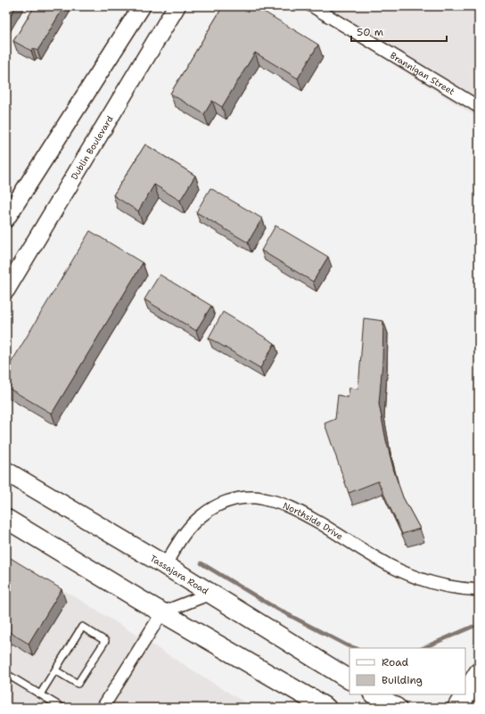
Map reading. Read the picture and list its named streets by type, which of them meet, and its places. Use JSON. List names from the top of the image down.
{
  "streets": {
    "main road": ["Dublin Boulevard", "Tassajara Road"],
    "street": ["Brannigan Street", "Northside Drive"]
  },
  "crossings": [
    ["Northside Drive", "Tassajara Road"]
  ],
  "legend": ["Road", "Building"],
  "scale_bar": "50 m"
}
